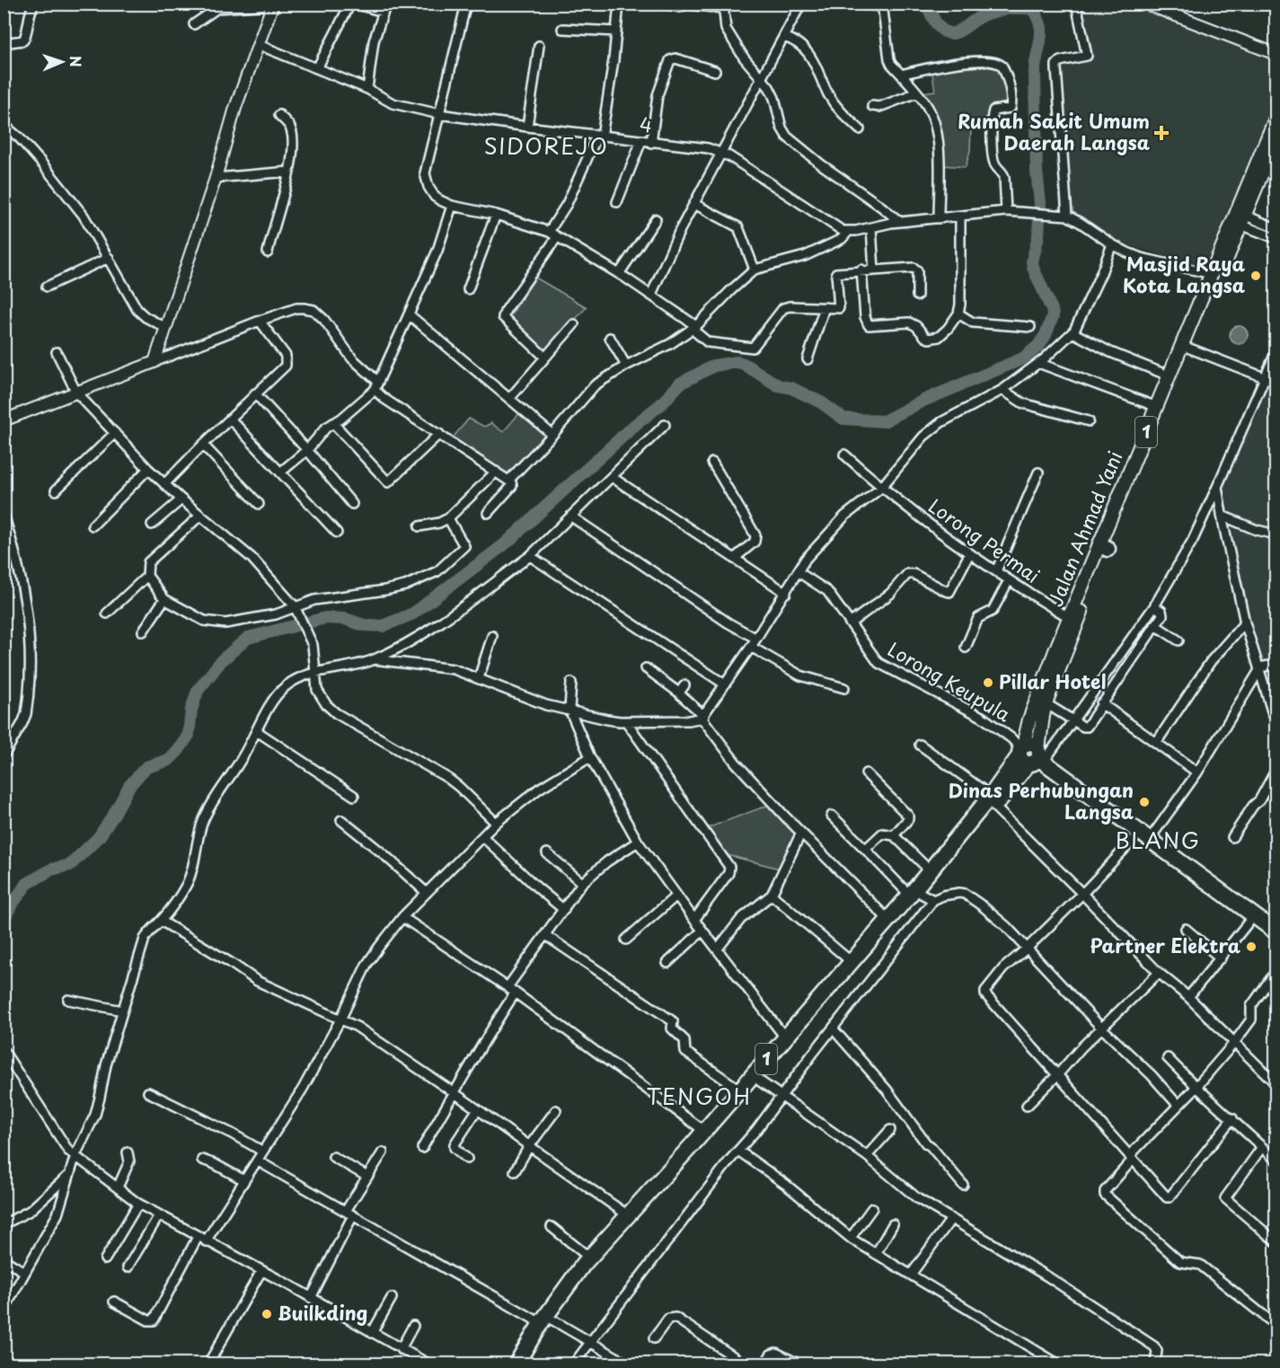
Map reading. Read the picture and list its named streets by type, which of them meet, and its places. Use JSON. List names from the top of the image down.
{
  "streets": {
    "highway": ["1"],
    "main road": ["Jalan Ahmad Yani"],
    "street": ["4", "Lorong Permai", "Lorong Keupula"]
  },
  "crossings": [
    ["1", "Jalan Ahmad Yani"],
    ["1", "Lorong Keupula"],
    ["Jalan Ahmad Yani", "Lorong Permai"],
    ["Jalan Ahmad Yani", "Lorong Keupula"]
  ],
  "districts": ["SIDOREJO", "BLANG", "TENGOH"],
  "places": {
    "health": ["Rumah Sakit Umum Daerah Langsa"],
    "other": [
      "Masjid Raya Kota Langsa",
      "Pillar Hotel",
      "Dinas Perhubungan Langsa",
      "Partner Elektra",
      "Builkding"
    ]
  },
  "north": "right"
}
